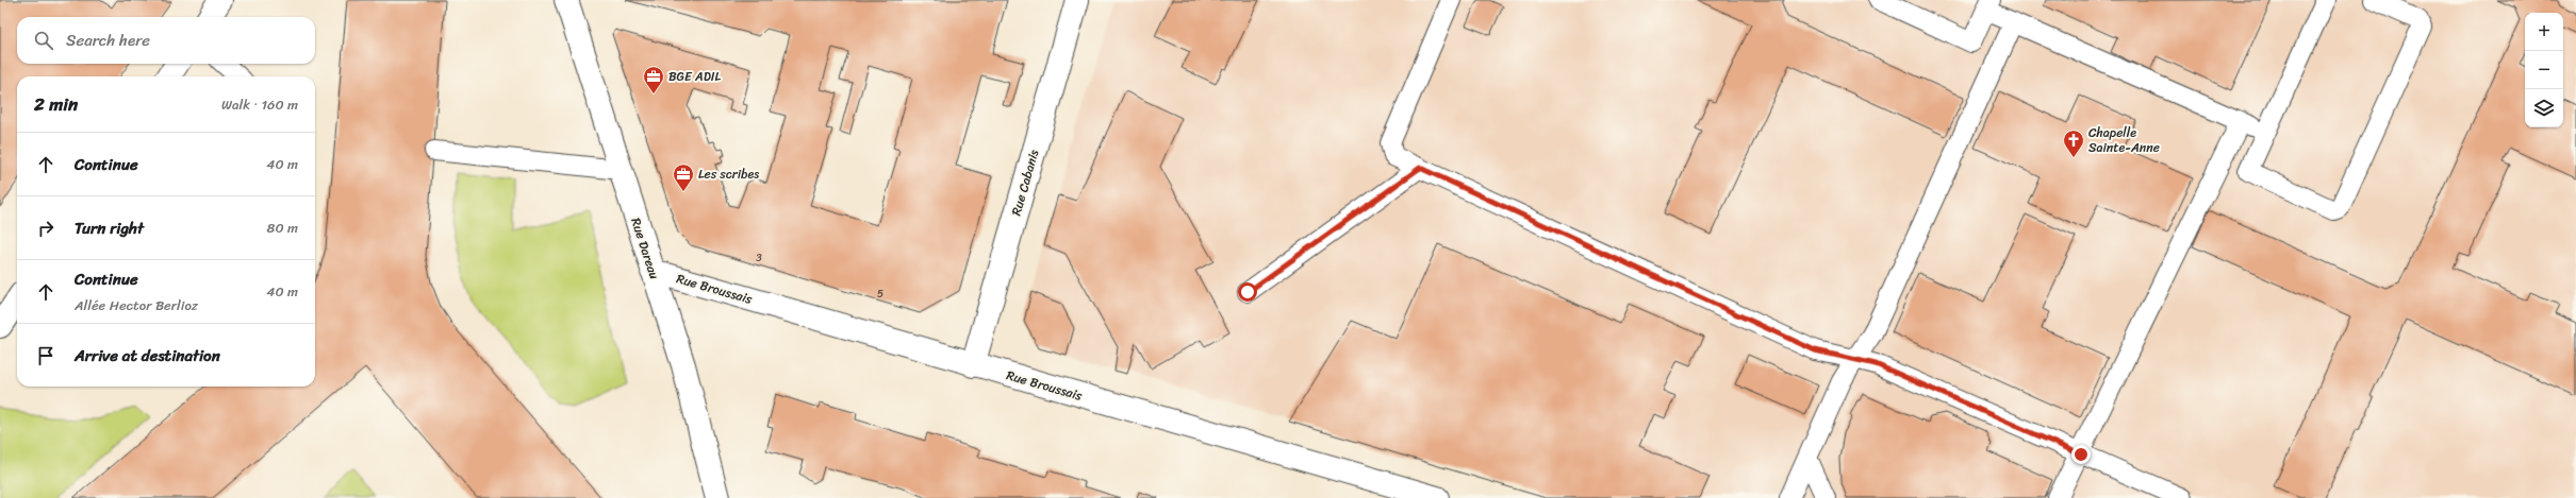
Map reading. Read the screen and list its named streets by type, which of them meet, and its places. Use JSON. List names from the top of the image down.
{
  "streets": {
    "street": ["Rue Cabanis", "Rue Dareau", "Rue Broussais"]
  },
  "crossings": [
    ["Rue Cabanis", "Rue Broussais"],
    ["Rue Dareau", "Rue Broussais"]
  ],
  "places": {
    "office": ["BGE ADIL", "Les scribes"],
    "church": ["Chapelle Sainte-Anne"]
  },
  "house_numbers": ["3", "5"],
  "page": {
    "map_buttons": ["+", "−"],
    "search": "Search here",
    "heading": ["2 min", "Walk · 160 m"],
    "list": [
      ["Continue", "40 m"],
      ["Turn right", "80 m"],
      ["Continue", "Allée Hector Berlioz", "40 m"],
      "Arrive at destination"
    ]
  }
}
